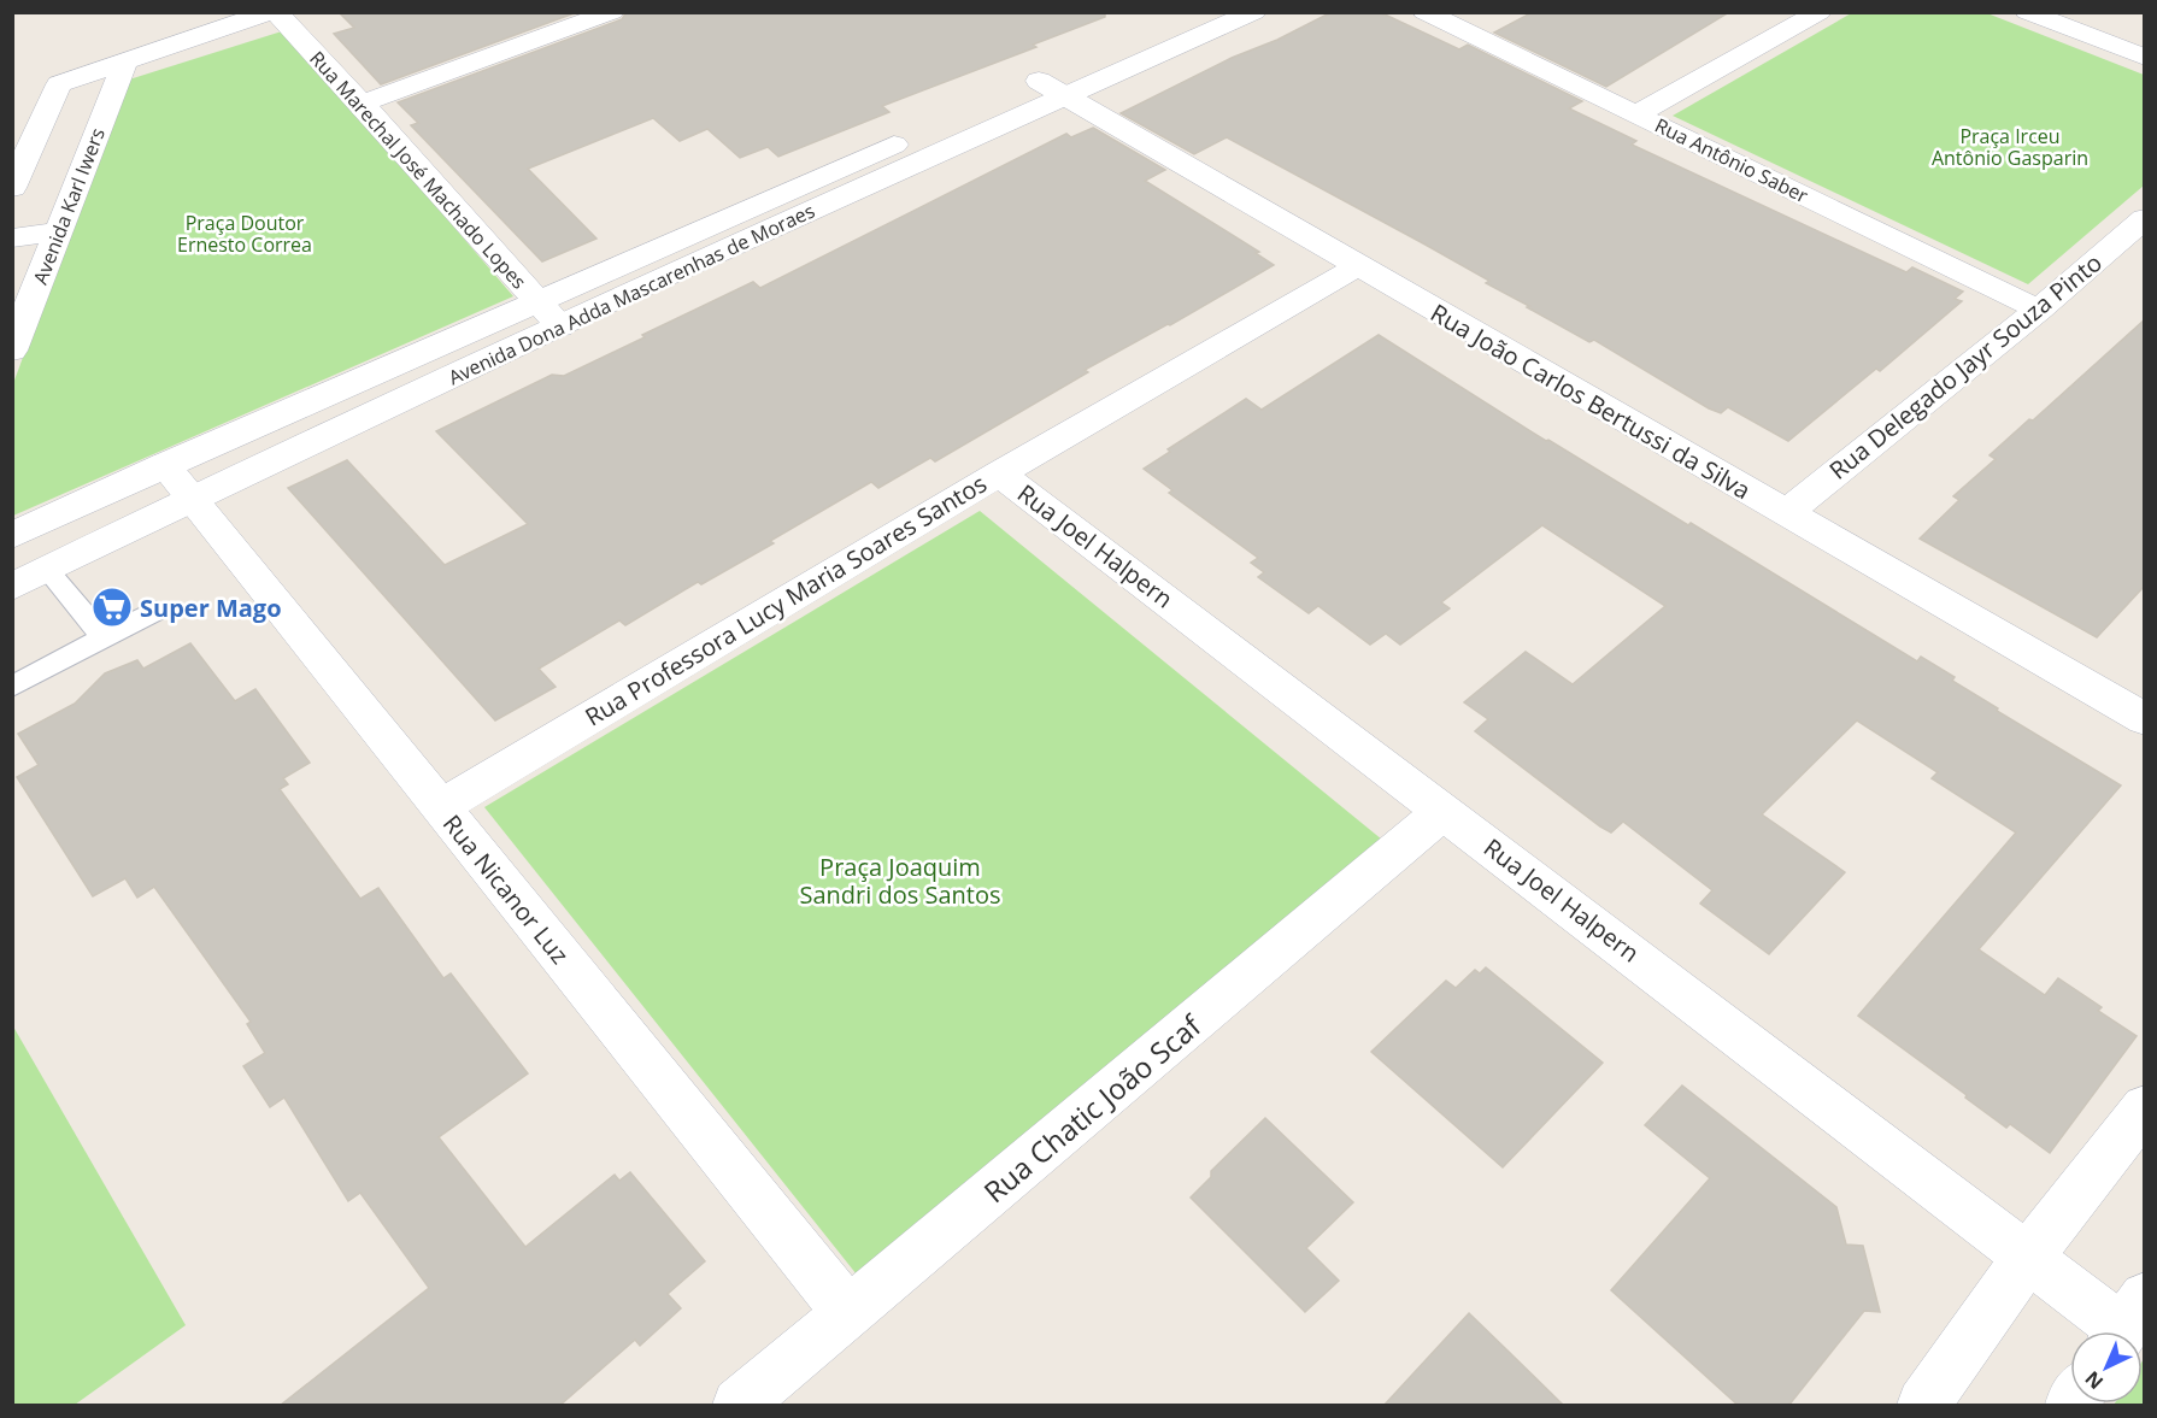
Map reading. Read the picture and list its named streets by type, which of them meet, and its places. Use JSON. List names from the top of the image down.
{
  "streets": {
    "street": [
      "Rua Antônio Saber",
      "Rua Marechal José Machado Lopes",
      "Avenida Karl Iwers",
      "Avenida Dona Adda Mascarenhas de Moraes",
      "Rua Delegado Jayr Souza Pinto",
      "Rua João Carlos Bertussi da Silva",
      "Rua Joel Halpern",
      "Rua Professora Lucy Maria Soares Santos",
      "Rua Nicanor Luz",
      "Rua Chatic João Scaf"
    ]
  },
  "crossings": [
    ["Rua Antônio Saber", "Rua Delegado Jayr Souza Pinto"],
    ["Rua Marechal José Machado Lopes", "Avenida Dona Adda Mascarenhas de Moraes"],
    ["Avenida Dona Adda Mascarenhas de Moraes", "Rua João Carlos Bertussi da Silva"],
    ["Avenida Dona Adda Mascarenhas de Moraes", "Rua Nicanor Luz"],
    ["Rua Delegado Jayr Souza Pinto", "Rua João Carlos Bertussi da Silva"],
    ["Rua João Carlos Bertussi da Silva", "Rua Professora Lucy Maria Soares Santos"],
    ["Rua Joel Halpern", "Rua Professora Lucy Maria Soares Santos"],
    ["Rua Joel Halpern", "Rua Chatic João Scaf"],
    ["Rua Professora Lucy Maria Soares Santos", "Rua Nicanor Luz"],
    ["Rua Nicanor Luz", "Rua Chatic João Scaf"]
  ],
  "parks": ["Praça Irceu Antônio Gasparin", "Praça Doutor Ernesto Correa", "Praça Joaquim Sandri dos Santos"],
  "places": {
    "supermarket": ["Super Mago"]
  },
  "north": "bottom left"
}
